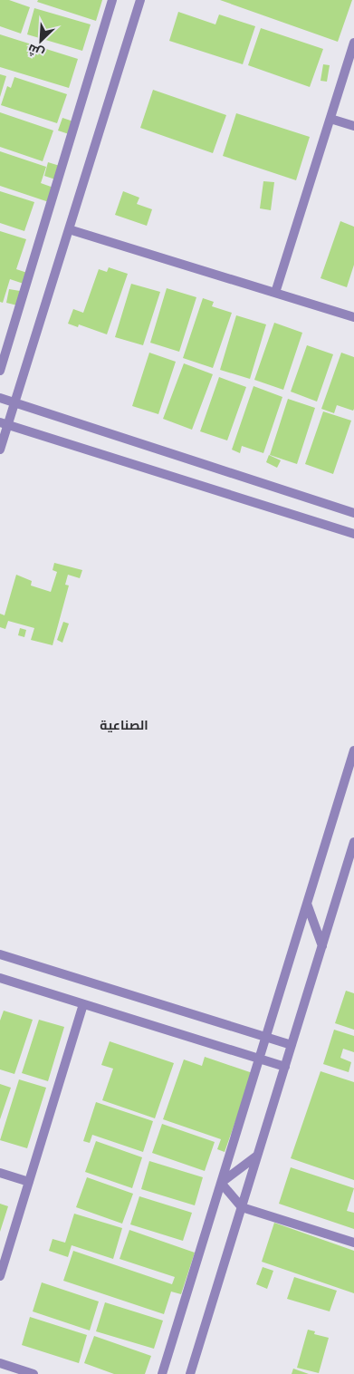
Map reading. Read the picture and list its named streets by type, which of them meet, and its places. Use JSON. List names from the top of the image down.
{
  "districts": ["الصناعية"],
  "north": "bottom left"
}
